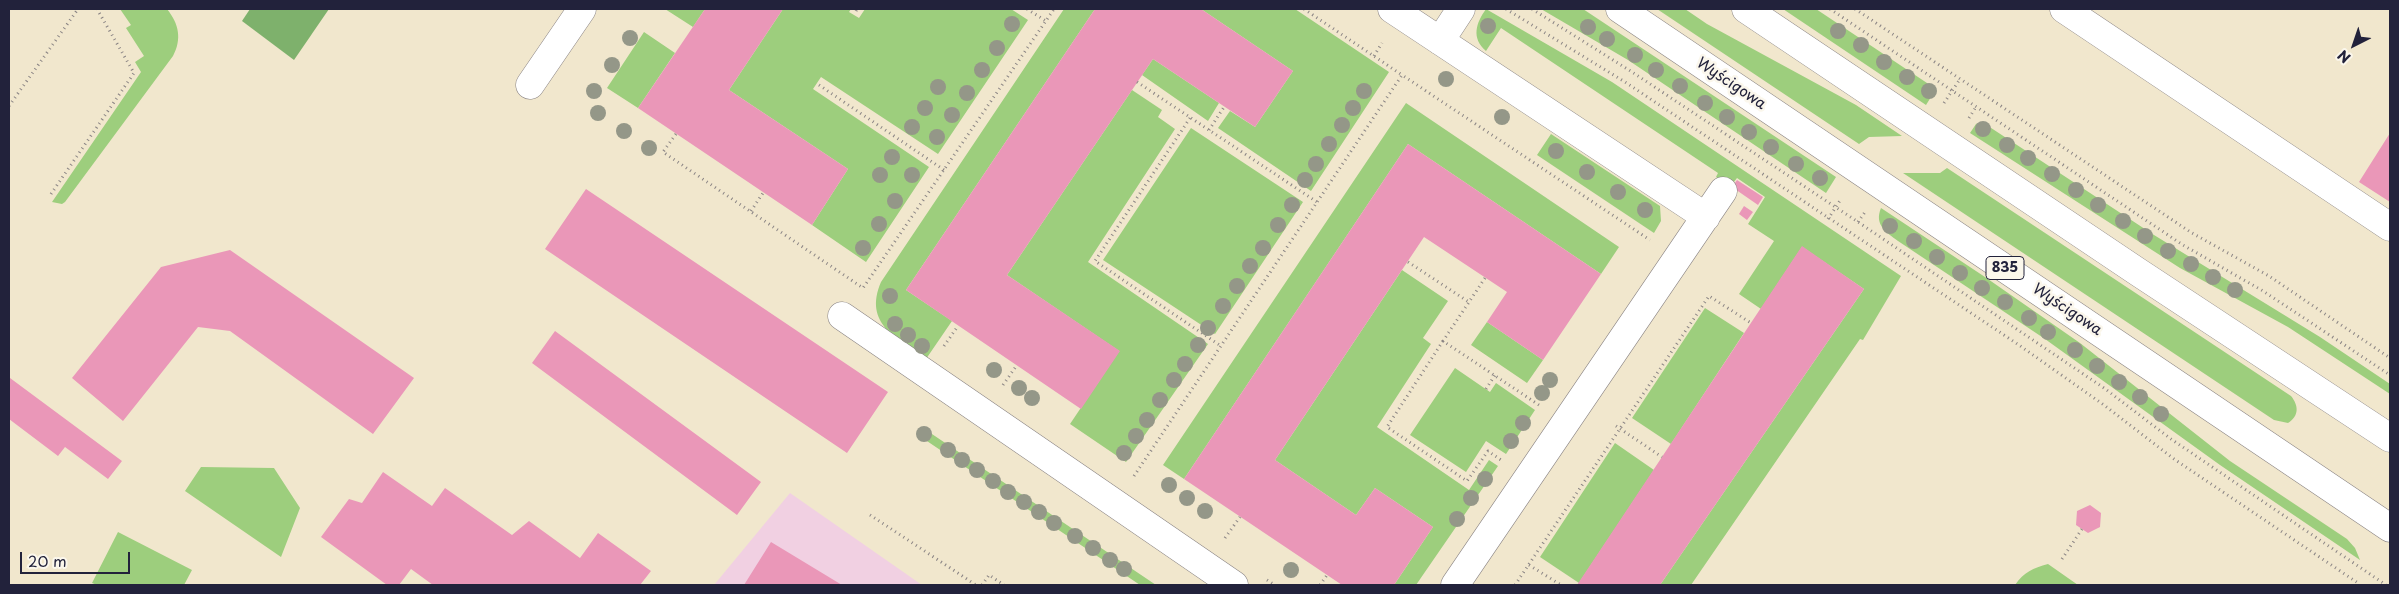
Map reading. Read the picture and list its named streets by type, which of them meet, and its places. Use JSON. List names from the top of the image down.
{
  "streets": {
    "main road": ["Wyścigowa", "835"]
  },
  "scale_bar": "20 m",
  "north": "bottom left"
}
